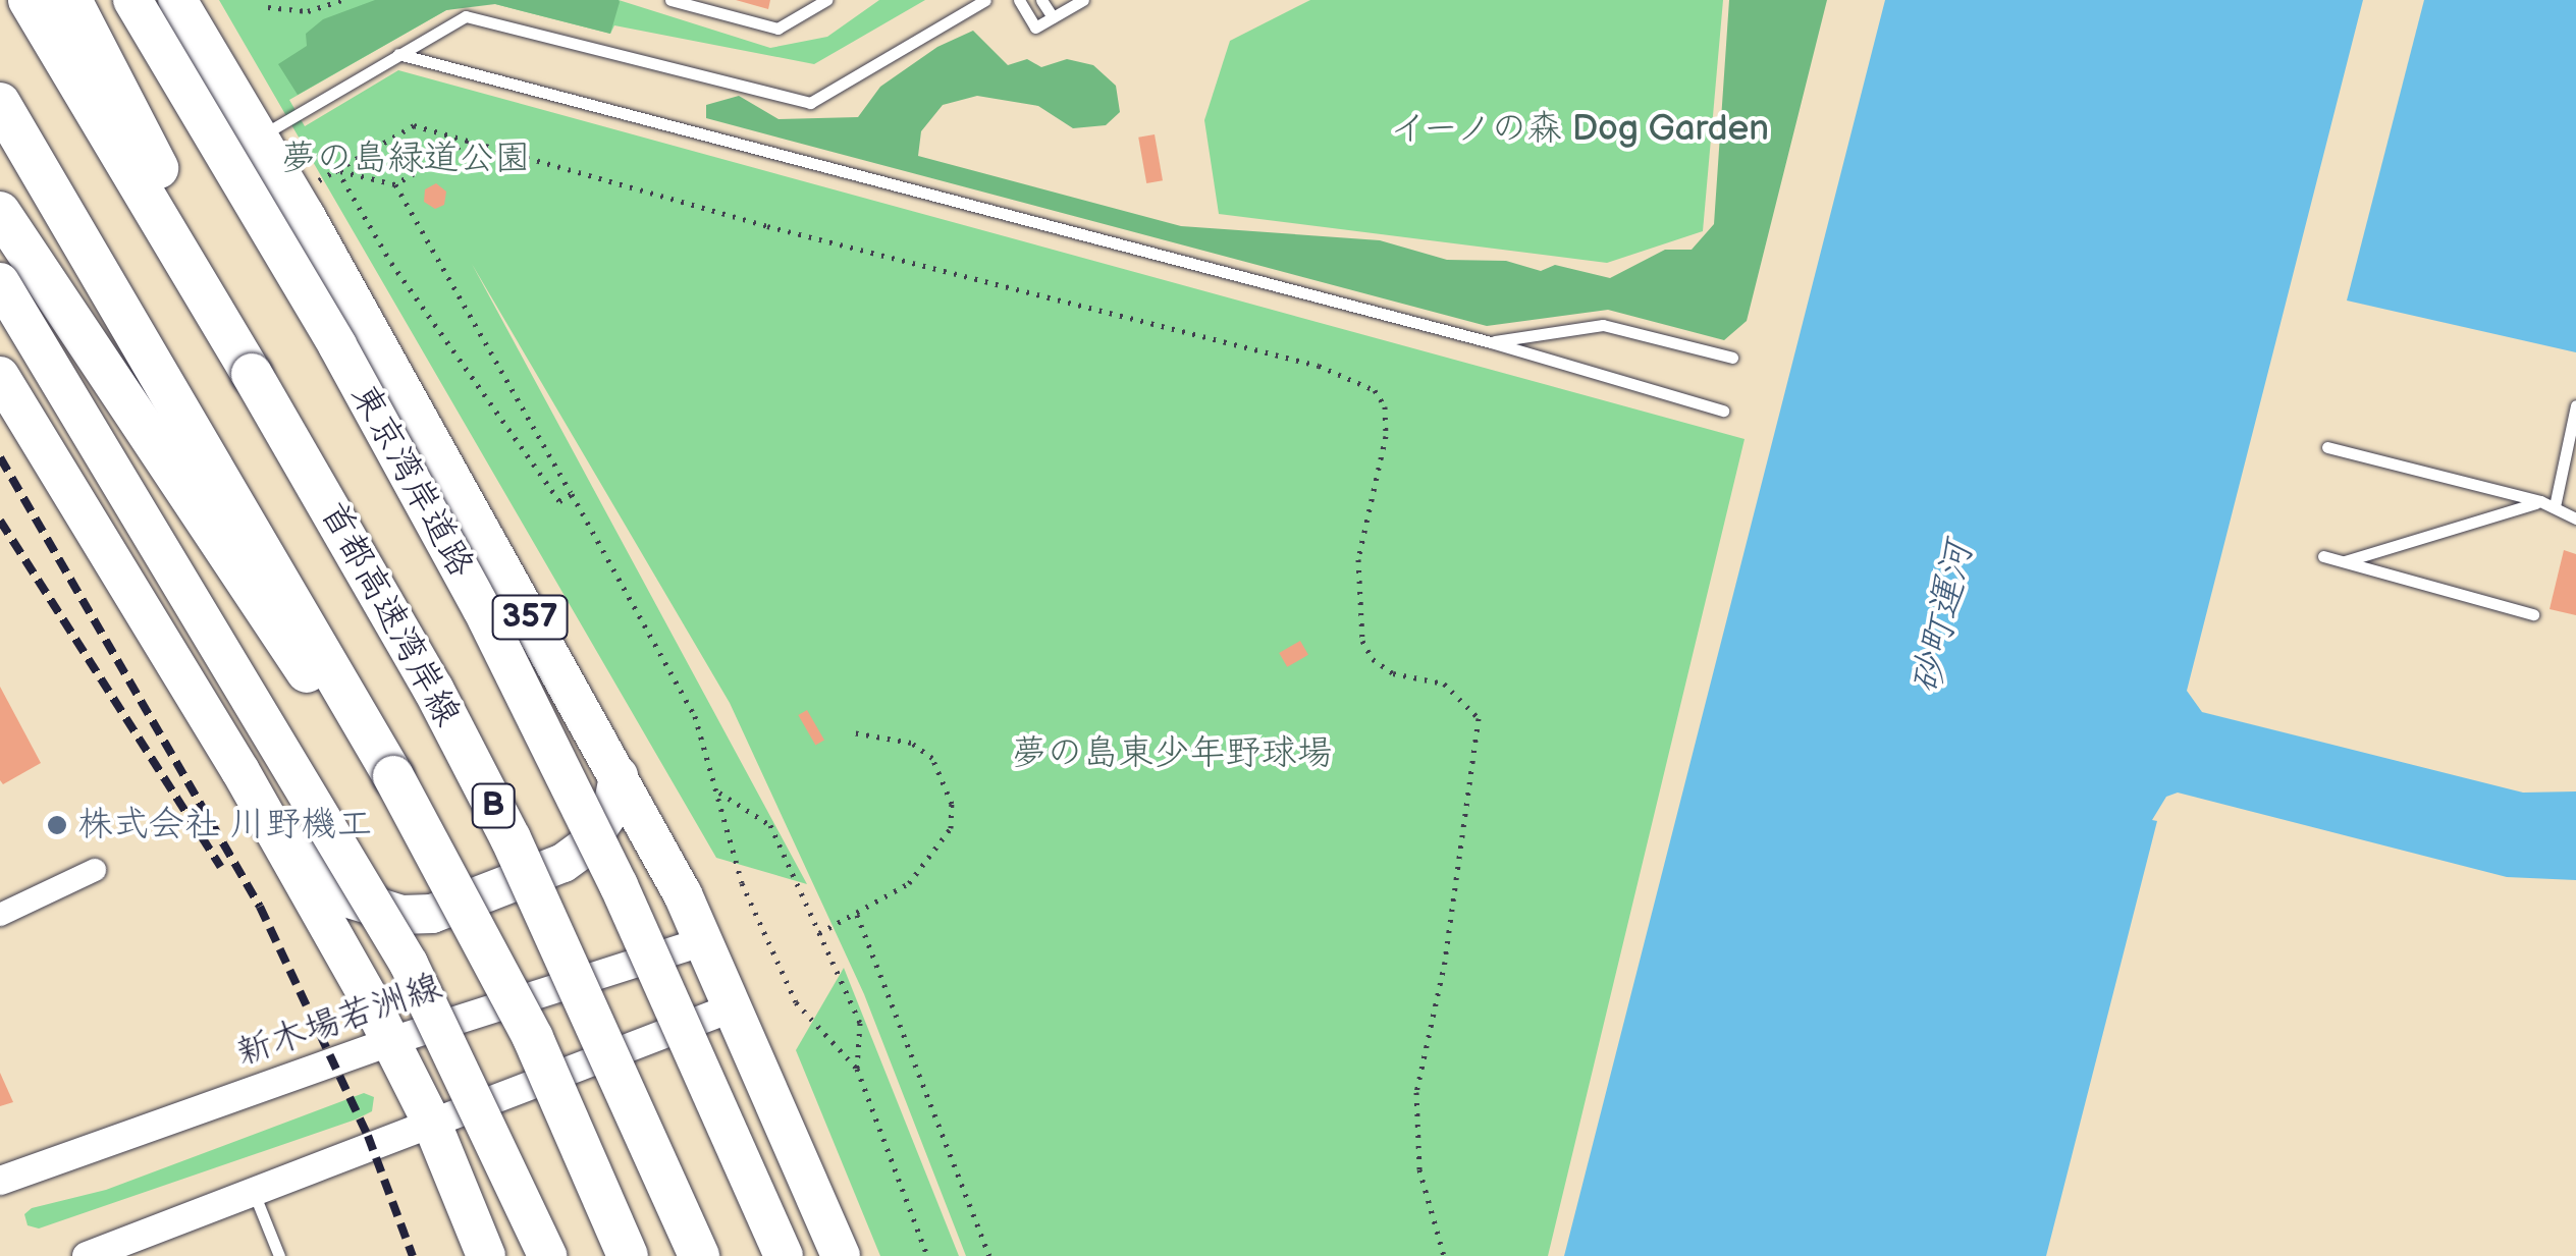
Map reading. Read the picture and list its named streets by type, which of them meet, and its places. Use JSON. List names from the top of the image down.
{
  "streets": {
    "highway": [
      "東京湾岸道路",
      "首都高速湾岸線",
      "357",
      "B"
    ],
    "street": ["新木場若洲線"]
  },
  "crossings": [
    ["357", "新木場若洲線"]
  ],
  "water": ["砂町運河"],
  "parks": ["イーノの森 Dog Garden", "夢の島緑道公園", "夢の島東少年野球場"],
  "places": ["株式会社 川野機工"]
}
